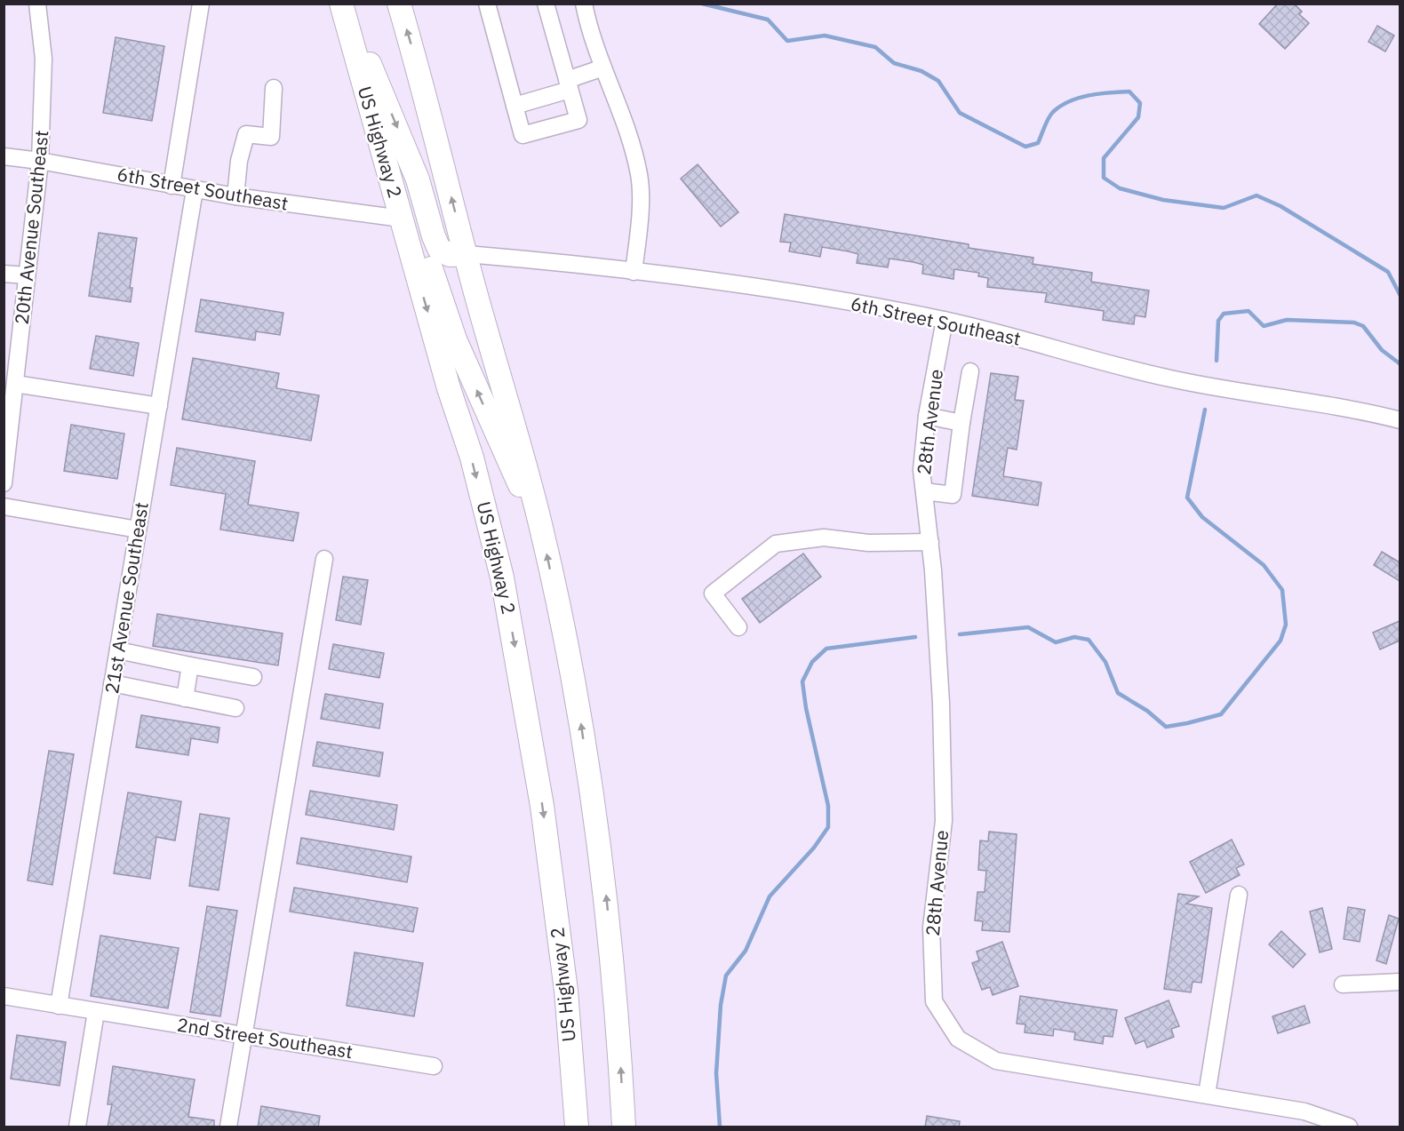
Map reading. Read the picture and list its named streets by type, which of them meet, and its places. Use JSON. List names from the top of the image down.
{
  "streets": {
    "highway": ["US Highway 2"],
    "street": [
      "6th Street Southeast",
      "20th Avenue Southeast",
      "28th Avenue",
      "21st Avenue Southeast",
      "2nd Street Southeast"
    ]
  },
  "crossings": [
    ["US Highway 2", "6th Street Southeast"],
    ["6th Street Southeast", "20th Avenue Southeast"],
    ["6th Street Southeast", "28th Avenue"],
    ["6th Street Southeast", "21st Avenue Southeast"],
    ["21st Avenue Southeast", "2nd Street Southeast"]
  ]
}
